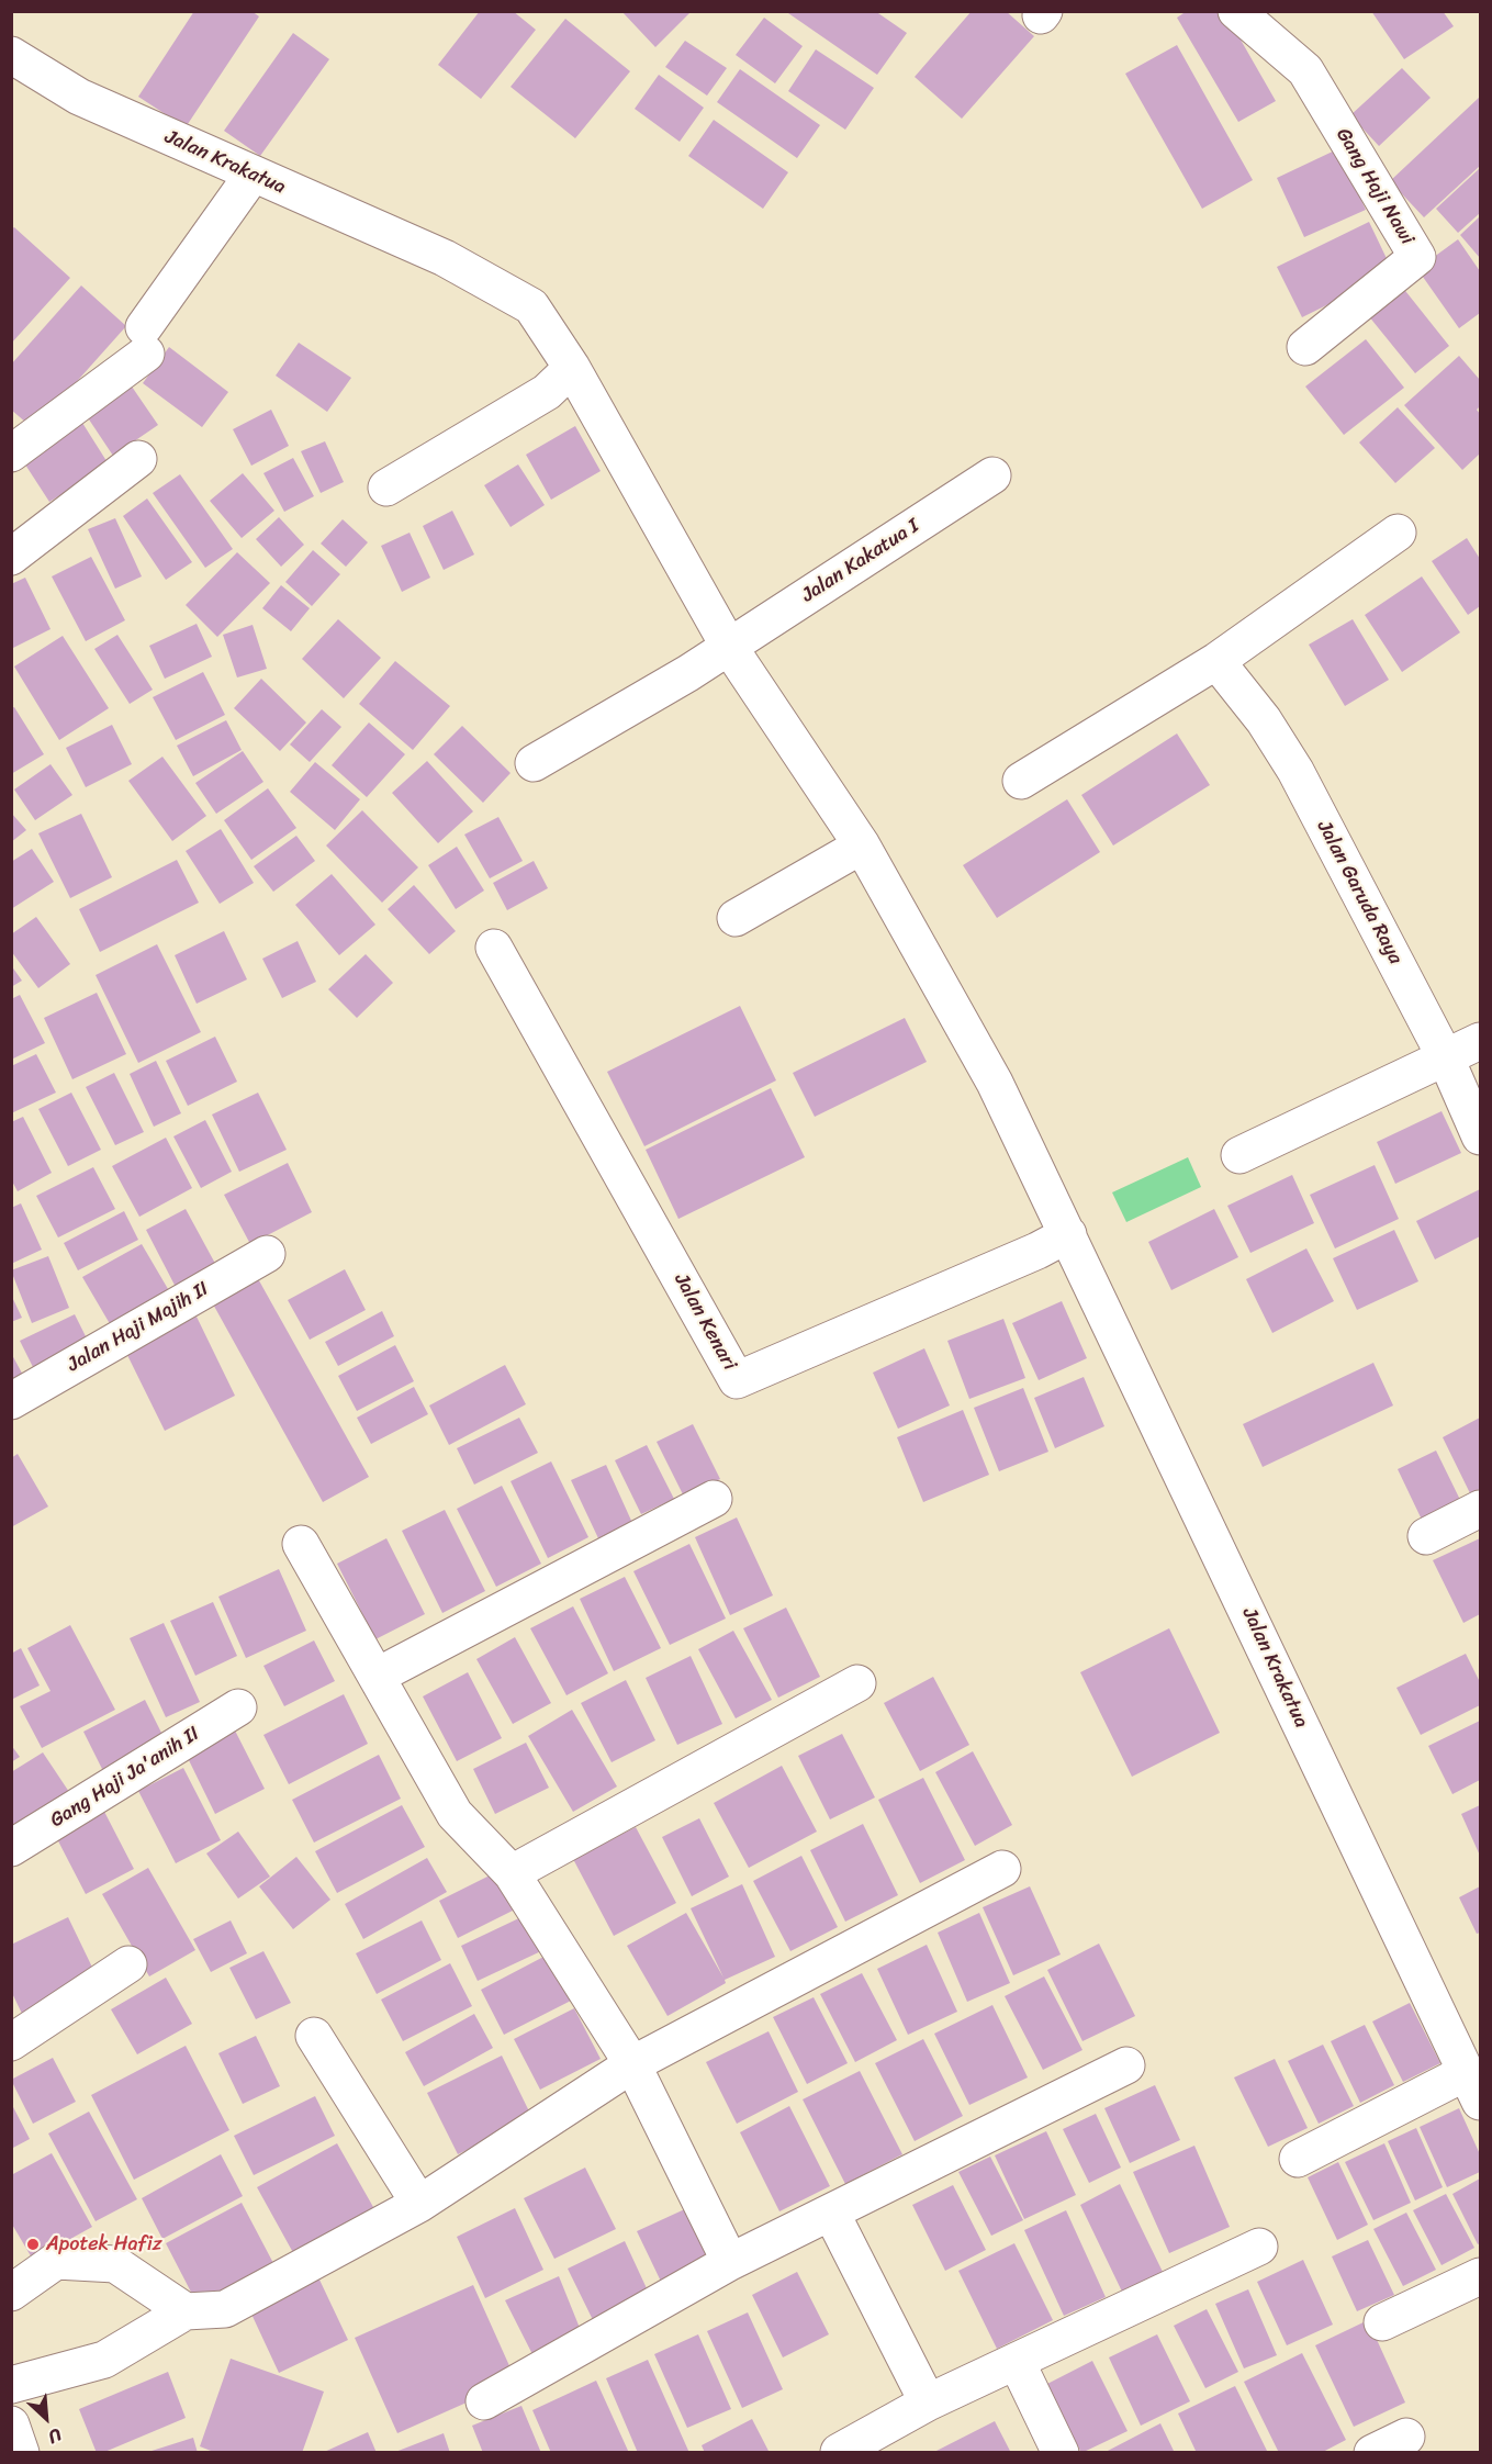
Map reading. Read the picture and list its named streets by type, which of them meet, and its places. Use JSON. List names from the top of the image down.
{
  "streets": {
    "street": [
      "Jalan Krakatua",
      "Gang Haji Nawi",
      "Jalan Kakatua I",
      "Jalan Garuda Raya",
      "Jalan Kenari",
      "Jalan Haji Majih II",
      "Gang Haji Ja'anih II"
    ]
  },
  "crossings": [
    ["Jalan Krakatua", "Jalan Kakatua I"],
    ["Jalan Krakatua", "Jalan Kenari"]
  ],
  "places": ["Apotek Hafiz"],
  "north": "bottom right"
}
